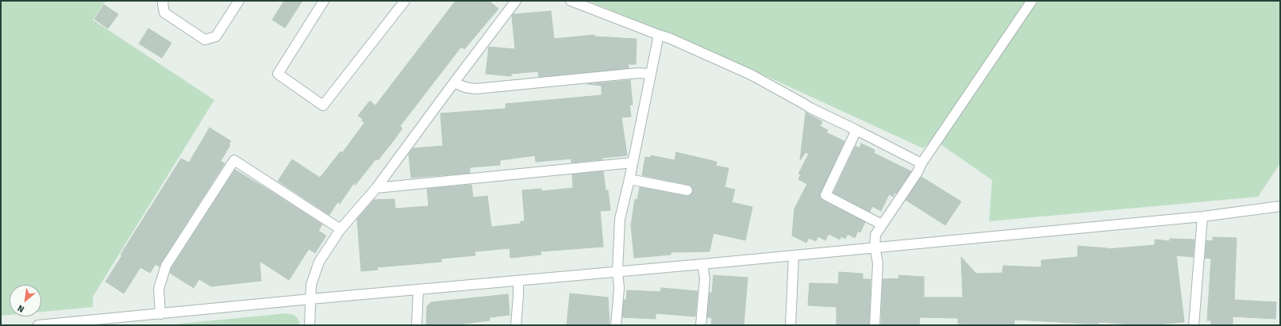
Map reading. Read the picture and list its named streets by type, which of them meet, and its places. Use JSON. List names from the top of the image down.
{
  "north": "bottom left"
}
